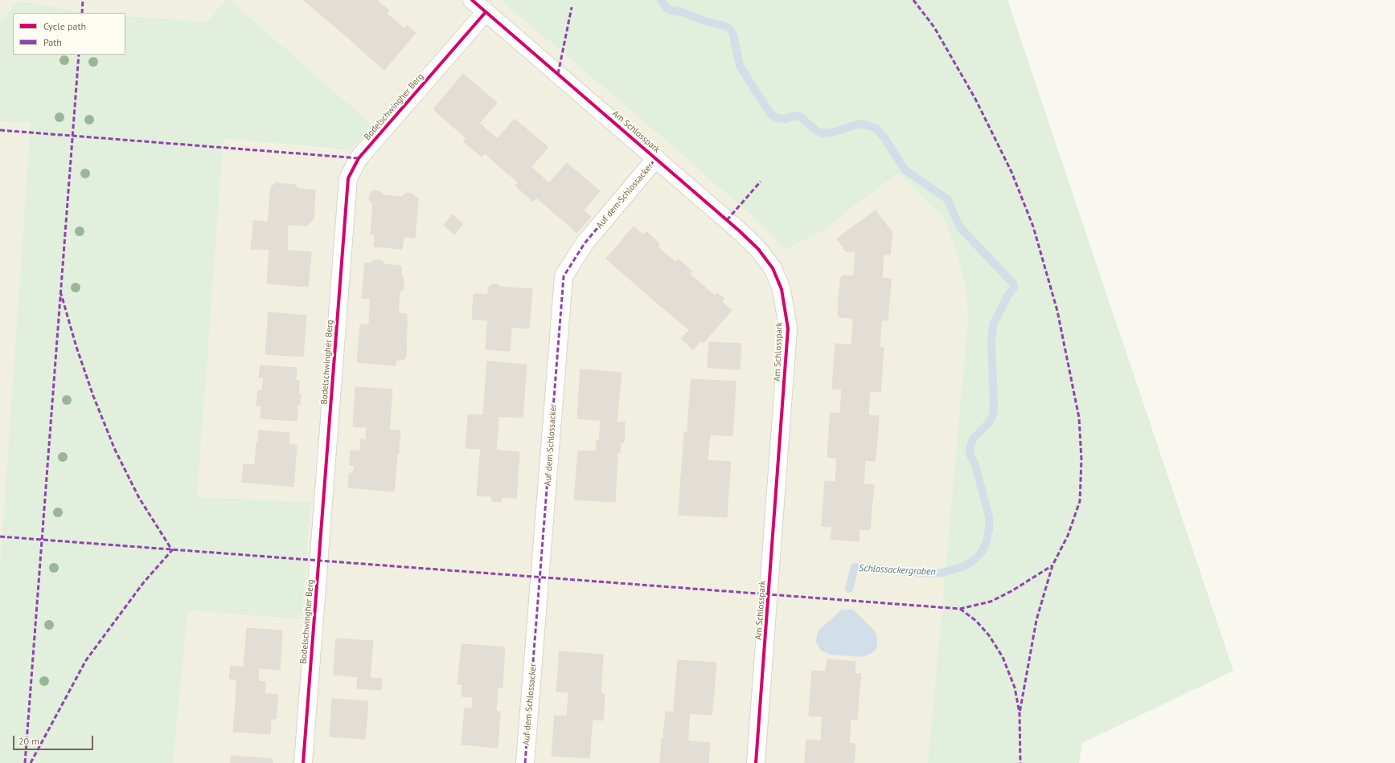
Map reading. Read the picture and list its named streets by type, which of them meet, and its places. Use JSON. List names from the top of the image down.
{
  "streets": {
    "street": ["Bodelschwingher Berg", "Am Schlosspark", "Auf dem Schlossacker"]
  },
  "crossings": [
    ["Bodelschwingher Berg", "Am Schlosspark"],
    ["Am Schlosspark", "Auf dem Schlossacker"]
  ],
  "water": ["Schlossackergraben"],
  "legend": ["Cycle path", "Path"],
  "scale_bar": "20 m"
}
